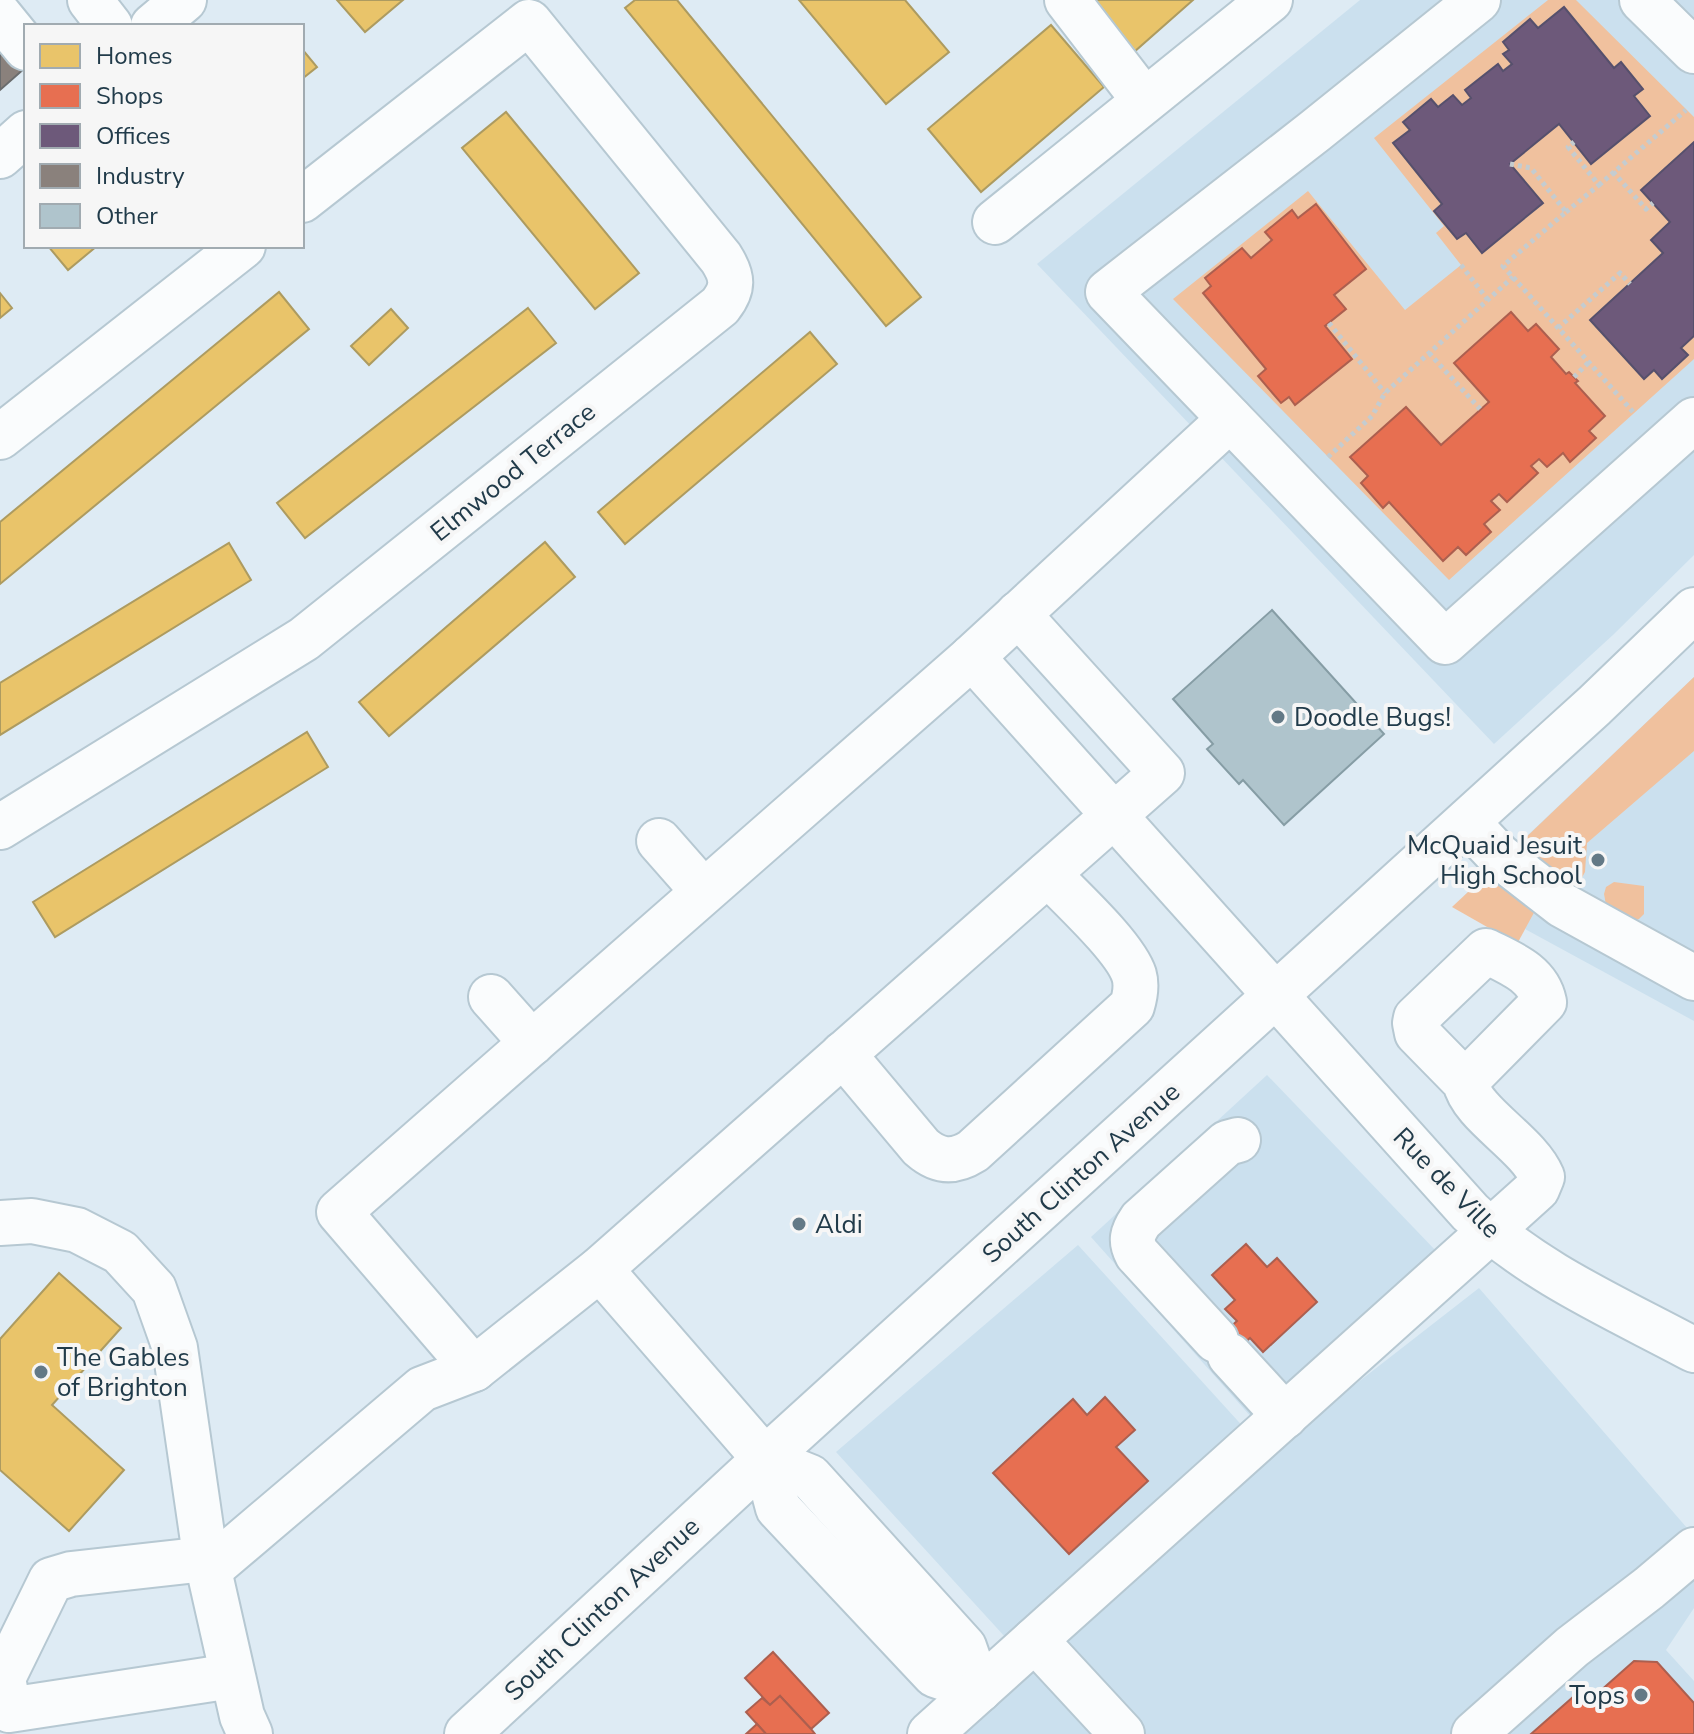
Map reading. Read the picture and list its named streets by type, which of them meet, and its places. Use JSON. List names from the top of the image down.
{
  "streets": {
    "street": ["Elmwood Terrace", "South Clinton Avenue", "Rue de Ville"]
  },
  "crossings": [
    ["South Clinton Avenue", "Rue de Ville"]
  ],
  "places": [
    "Doodle Bugs!",
    "McQuaid Jesuit High School",
    "Aldi",
    "The Gables of Brighton",
    "Tops"
  ],
  "legend": [
    "Homes",
    "Shops",
    "Offices",
    "Industry",
    "Other"
  ]
}
